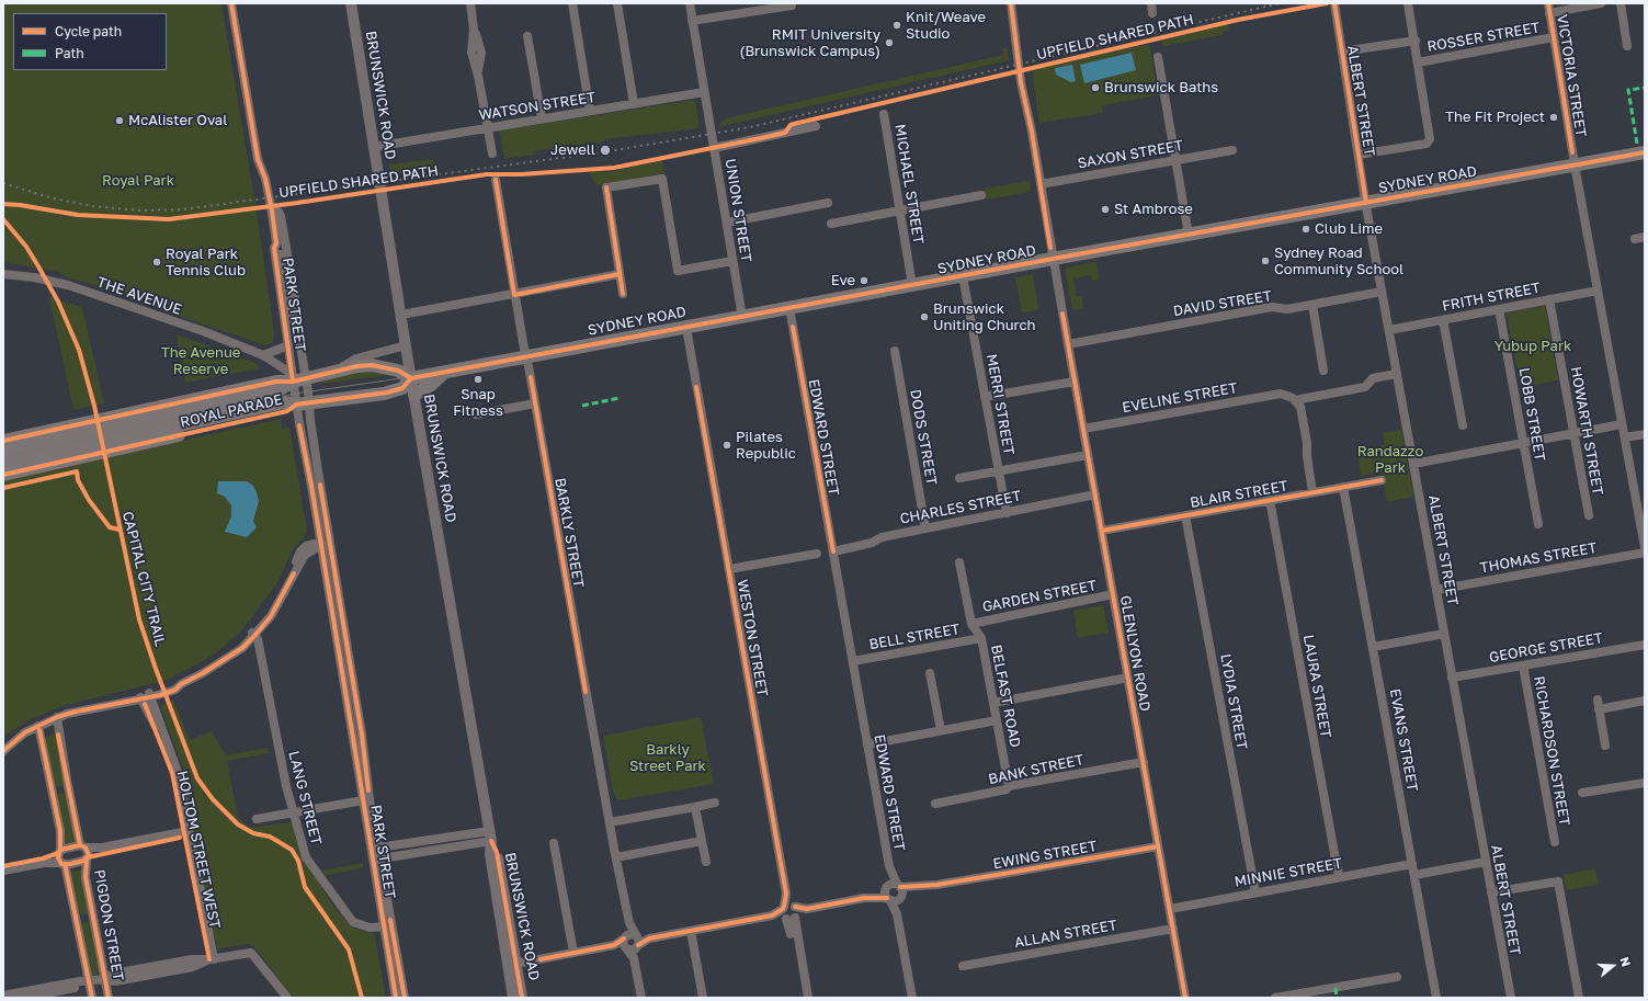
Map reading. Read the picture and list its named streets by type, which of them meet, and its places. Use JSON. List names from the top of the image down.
{
  "streets": {
    "highway": ["SYDNEY ROAD", "ROYAL PARADE"],
    "main road": ["BRUNSWICK ROAD"],
    "street": [
      "ROSSER STREET",
      "VICTORIA STREET",
      "ALBERT STREET",
      "WATSON STREET",
      "SAXON STREET",
      "MICHAEL STREET",
      "UNION STREET",
      "THE AVENUE",
      "FRITH STREET",
      "DAVID STREET",
      "PARK STREET",
      "EVELINE STREET",
      "MERRI STREET",
      "LOBB STREET",
      "HOWARTH STREET",
      "EDWARD STREET",
      "DODS STREET",
      "BLAIR STREET",
      "CHARLES STREET",
      "BARKLY STREET",
      "THOMAS STREET",
      "GARDEN STREET",
      "BELL STREET",
      "WESTON STREET",
      "GEORGE STREET",
      "GLENLYON ROAD",
      "LAURA STREET",
      "BELFAST ROAD",
      "LYDIA STREET",
      "EVANS STREET",
      "RICHARDSON STREET",
      "BANK STREET",
      "LANG STREET",
      "HOLTOM STREET WEST",
      "EWING STREET",
      "MINNIE STREET",
      "PIGDON STREET",
      "ALLAN STREET"
    ],
    "cycle path": ["UPFIELD SHARED PATH", "CAPITAL CITY TRAIL"]
  },
  "crossings": [
    ["ROSSER STREET", "VICTORIA STREET"],
    ["VICTORIA STREET", "SYDNEY ROAD"],
    ["VICTORIA STREET", "FRITH STREET"],
    ["BRUNSWICK ROAD", "WATSON STREET"],
    ["BRUNSWICK ROAD", "SYDNEY ROAD"],
    ["BRUNSWICK ROAD", "ROYAL PARADE"],
    ["ALBERT STREET", "SYDNEY ROAD"],
    ["ALBERT STREET", "FRITH STREET"],
    ["ALBERT STREET", "DAVID STREET"],
    ["ALBERT STREET", "THOMAS STREET"],
    ["ALBERT STREET", "GEORGE STREET"],
    ["WATSON STREET", "UNION STREET"],
    ["SAXON STREET", "GLENLYON ROAD"],
    ["SYDNEY ROAD", "MICHAEL STREET"],
    ["SYDNEY ROAD", "UNION STREET"],
    ["SYDNEY ROAD", "MERRI STREET"],
    ["SYDNEY ROAD", "ROYAL PARADE"],
    ["SYDNEY ROAD", "EDWARD STREET"],
    ["SYDNEY ROAD", "BARKLY STREET"],
    ["SYDNEY ROAD", "WESTON STREET"],
    ["SYDNEY ROAD", "GLENLYON ROAD"],
    ["THE AVENUE", "PARK STREET"],
    ["THE AVENUE", "ROYAL PARADE"],
    ["FRITH STREET", "LOBB STREET"],
    ["FRITH STREET", "HOWARTH STREET"],
    ["DAVID STREET", "GLENLYON ROAD"],
    ["PARK STREET", "ROYAL PARADE"],
    ["PARK STREET", "LANG STREET"],
    ["EVELINE STREET", "GLENLYON ROAD"],
    ["MERRI STREET", "CHARLES STREET"],
    ["EDWARD STREET", "CHARLES STREET"],
    ["EDWARD STREET", "BELL STREET"],
    ["EDWARD STREET", "EWING STREET"],
    ["DODS STREET", "CHARLES STREET"],
    ["BLAIR STREET", "GLENLYON ROAD"],
    ["BLAIR STREET", "LAURA STREET"],
    ["BLAIR STREET", "LYDIA STREET"],
    ["BLAIR STREET", "EVANS STREET"],
    ["CHARLES STREET", "GLENLYON ROAD"],
    ["BARKLY STREET", "EWING STREET"],
    ["GARDEN STREET", "GLENLYON ROAD"],
    ["GARDEN STREET", "BELFAST ROAD"],
    ["BELL STREET", "BELFAST ROAD"],
    ["WESTON STREET", "EWING STREET"],
    ["GEORGE STREET", "RICHARDSON STREET"],
    ["GLENLYON ROAD", "BANK STREET"],
    ["GLENLYON ROAD", "EWING STREET"],
    ["GLENLYON ROAD", "MINNIE STREET"],
    ["GLENLYON ROAD", "ALLAN STREET"],
    ["LAURA STREET", "MINNIE STREET"],
    ["BELFAST ROAD", "BANK STREET"],
    ["LYDIA STREET", "MINNIE STREET"],
    ["EVANS STREET", "MINNIE STREET"]
  ],
  "parks": [
    "Royal Park",
    "Yubup Park",
    "The Avenue Reserve",
    "Randazzo Park",
    "Barkly Street Park"
  ],
  "places": [
    "Knit/Weave Studio",
    "RMIT University (Brunswick Campus)",
    "Brunswick Baths",
    "The Fit Project",
    "McAlister Oval",
    "Jewell",
    "St Ambrose",
    "Club Lime",
    "Sydney Road Community School",
    "Royal Park Tennis Club",
    "Eve",
    "Brunswick Uniting Church",
    "Snap Fitness",
    "Pilates Republic"
  ],
  "legend": ["Cycle path", "Path"],
  "north": "right"
}
